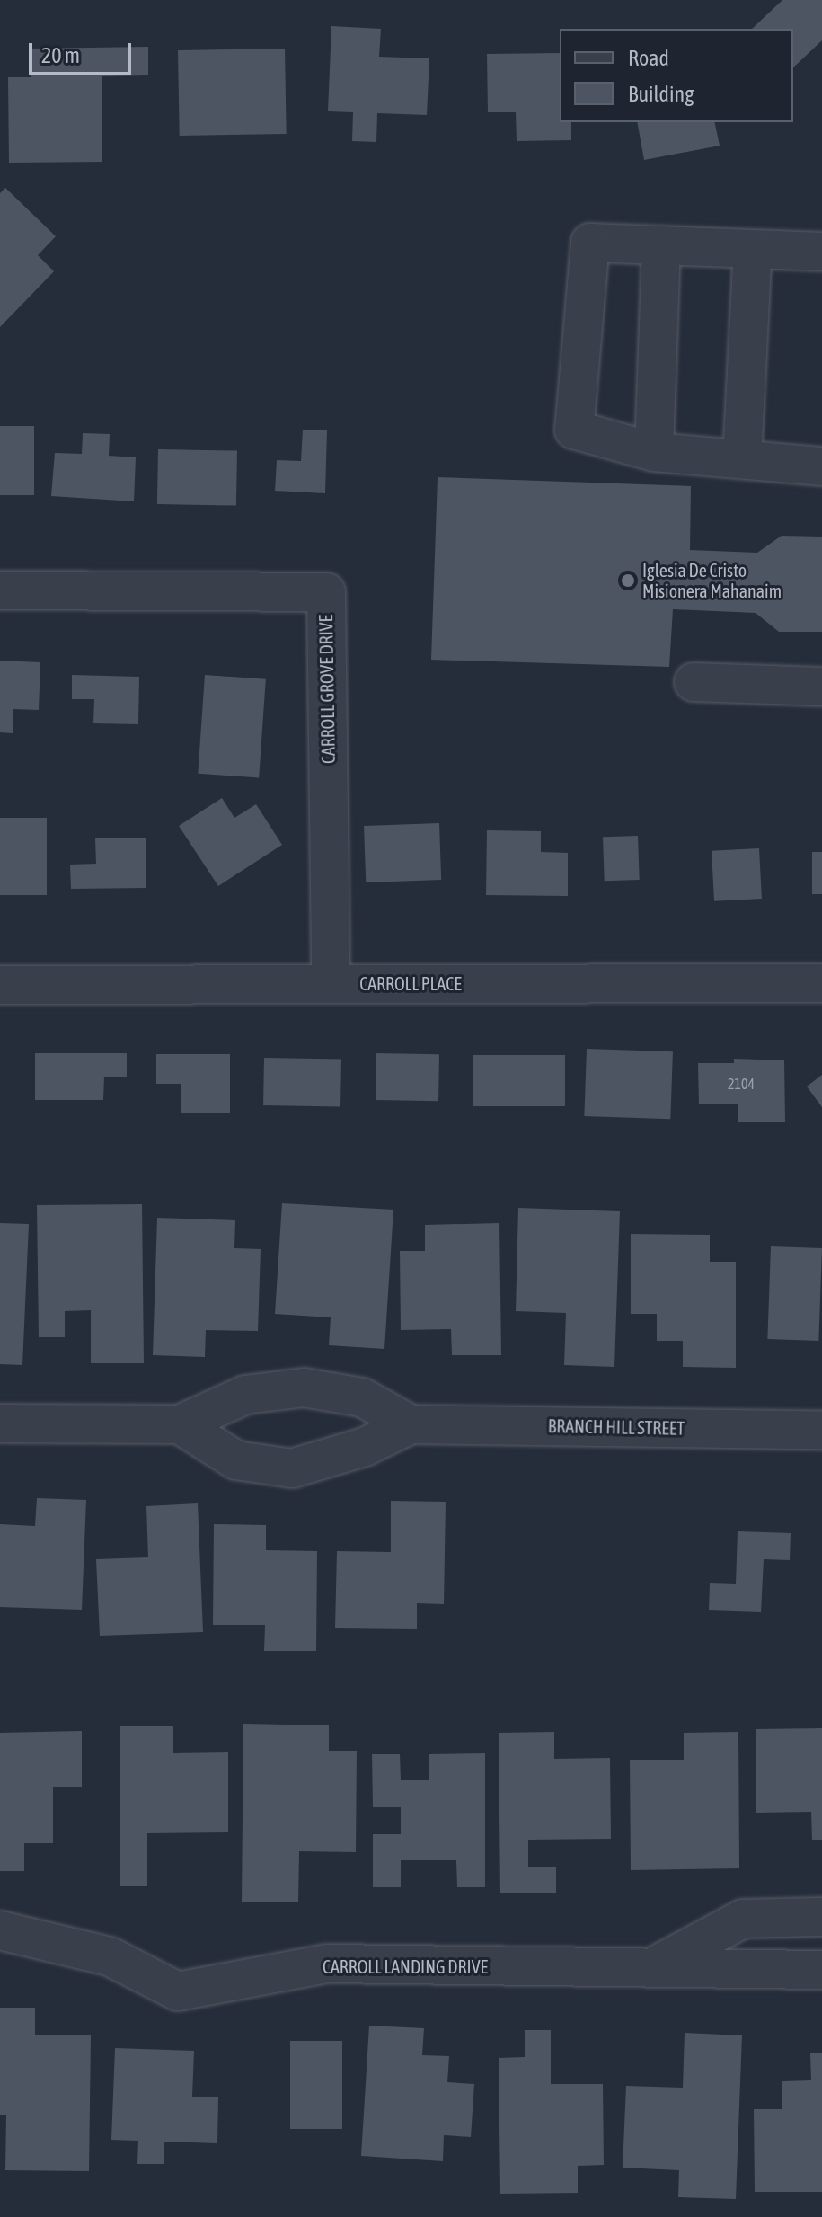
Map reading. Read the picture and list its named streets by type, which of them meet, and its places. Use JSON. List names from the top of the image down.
{
  "streets": {
    "street": [
      "CARROLL GROVE DRIVE",
      "CARROLL PLACE",
      "BRANCH HILL STREET",
      "CARROLL LANDING DRIVE"
    ]
  },
  "crossings": [
    ["CARROLL GROVE DRIVE", "CARROLL PLACE"]
  ],
  "places": ["Iglesia De Cristo Misionera Mahanaim"],
  "house_numbers": ["2104"],
  "legend": ["Road", "Building"],
  "scale_bar": "20 m"
}
